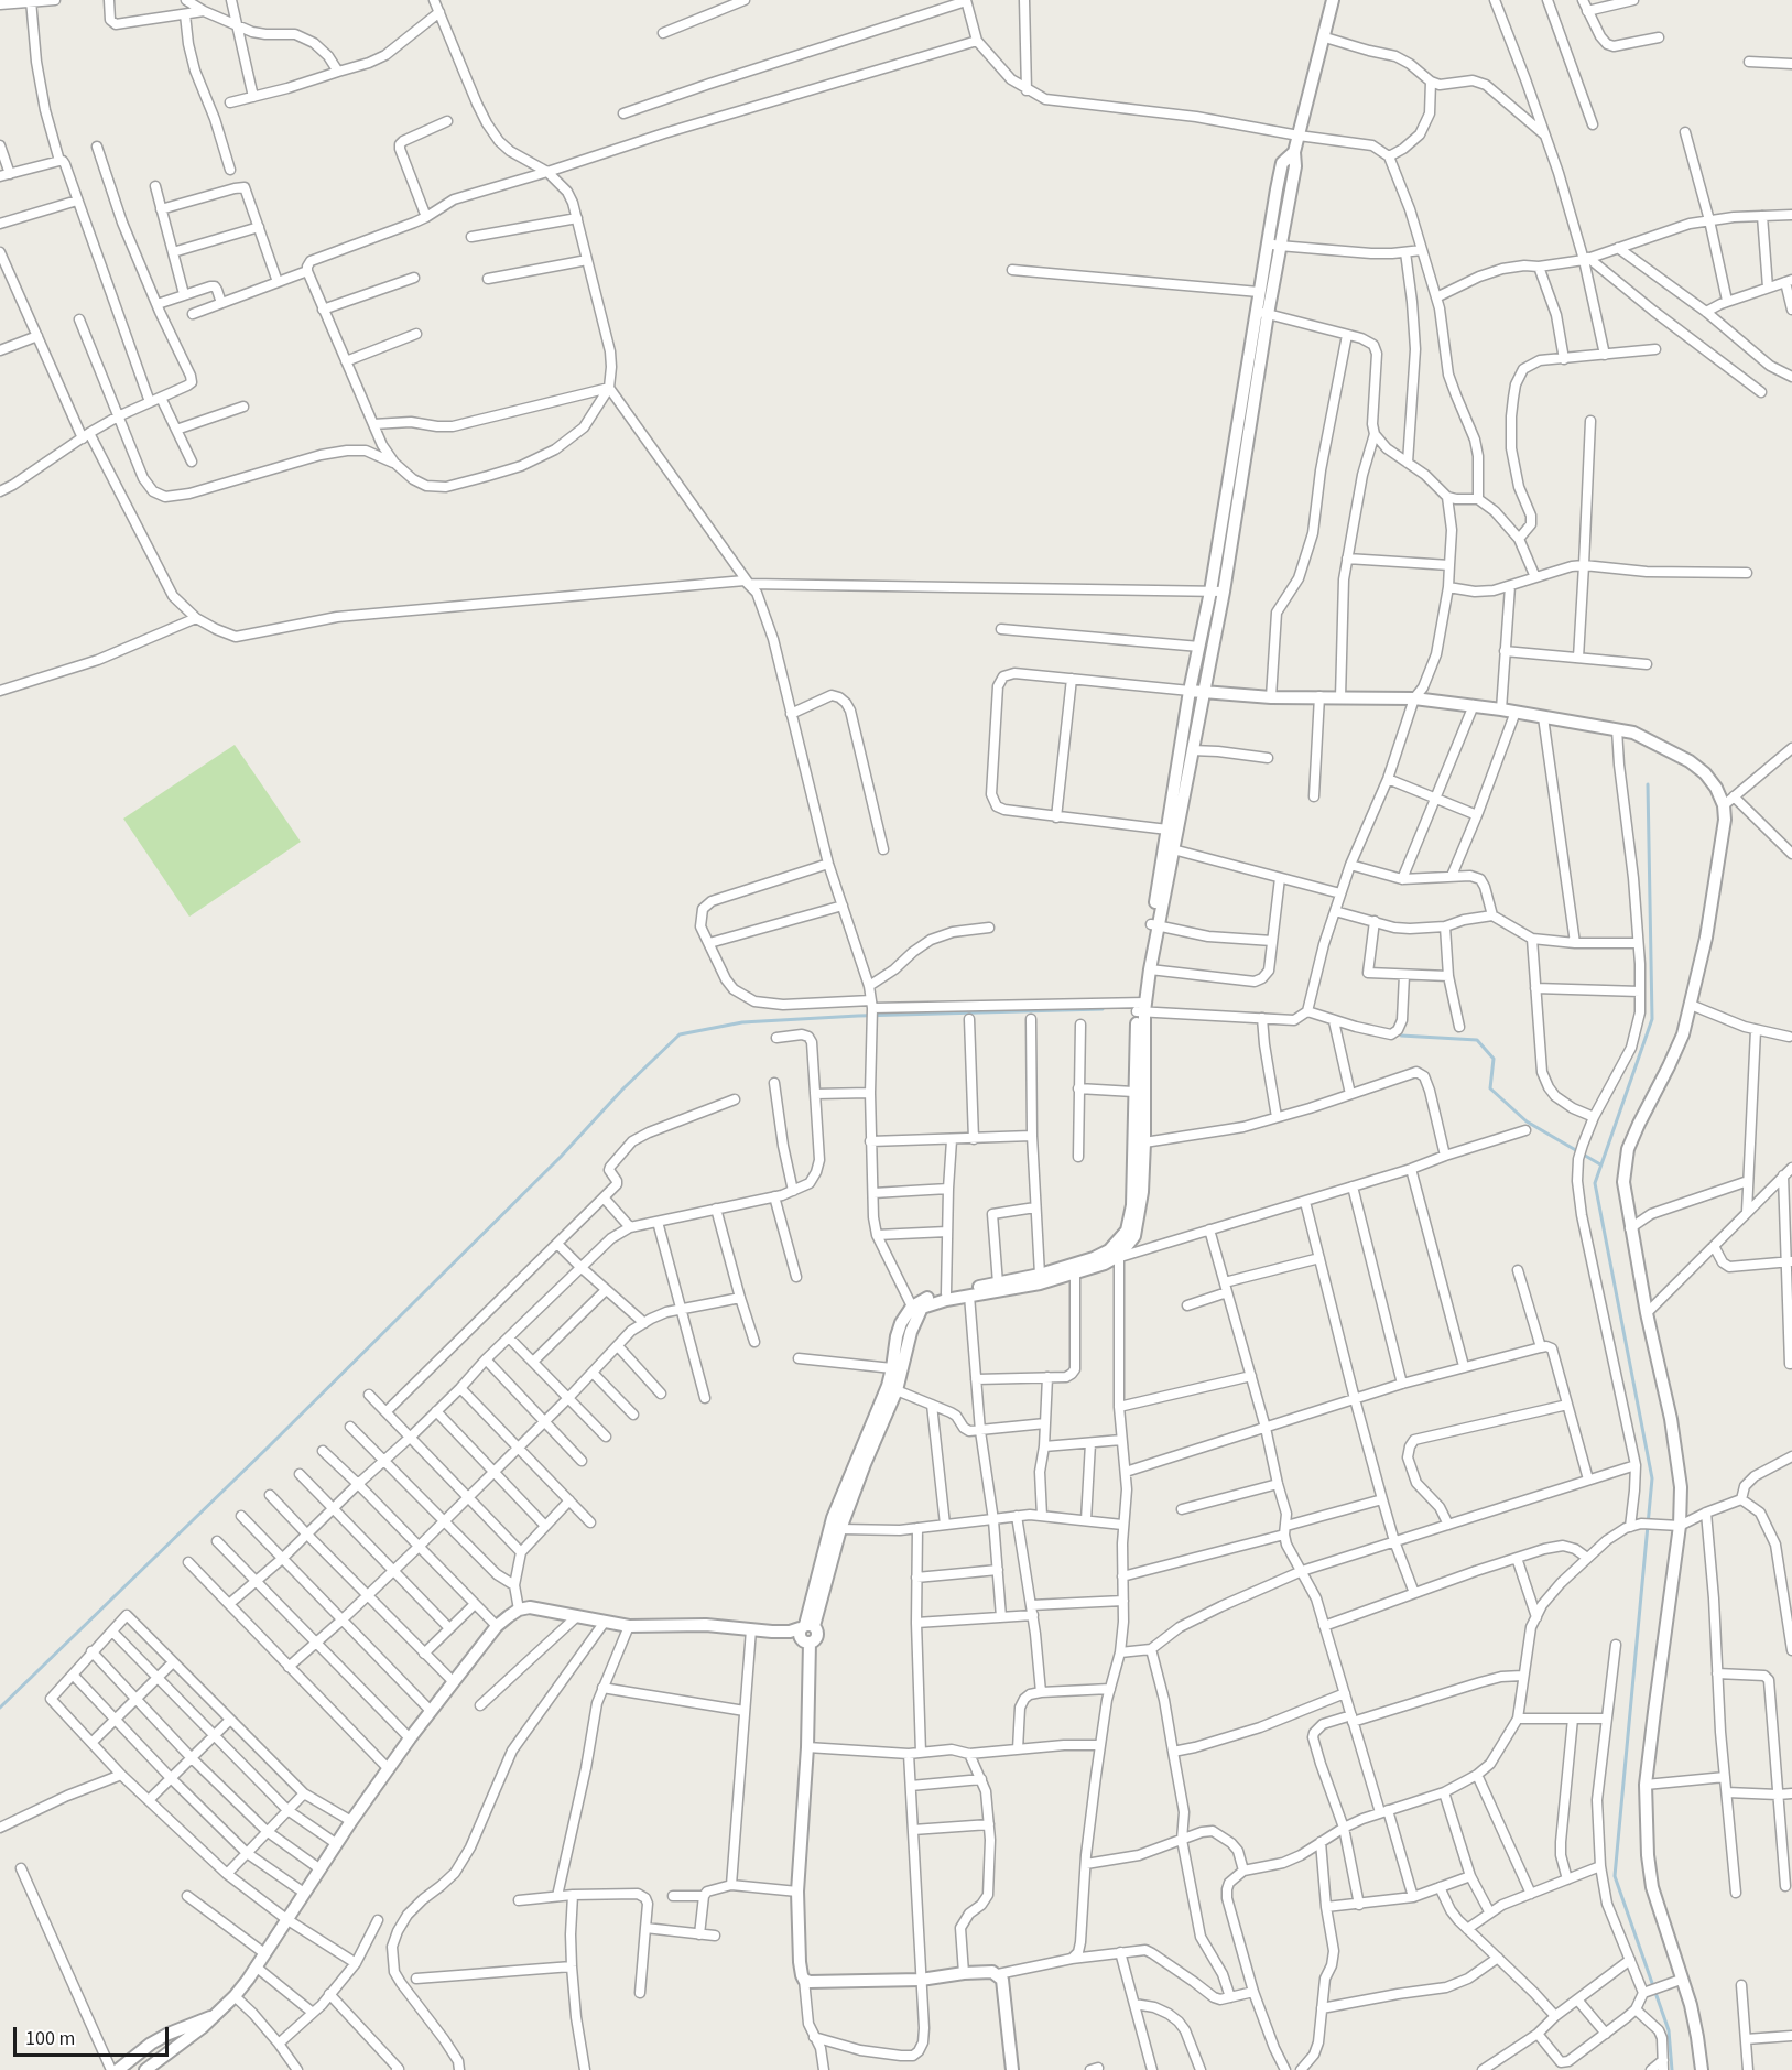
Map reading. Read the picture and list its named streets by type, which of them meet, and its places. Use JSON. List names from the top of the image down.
{
  "scale_bar": "100 m"
}
